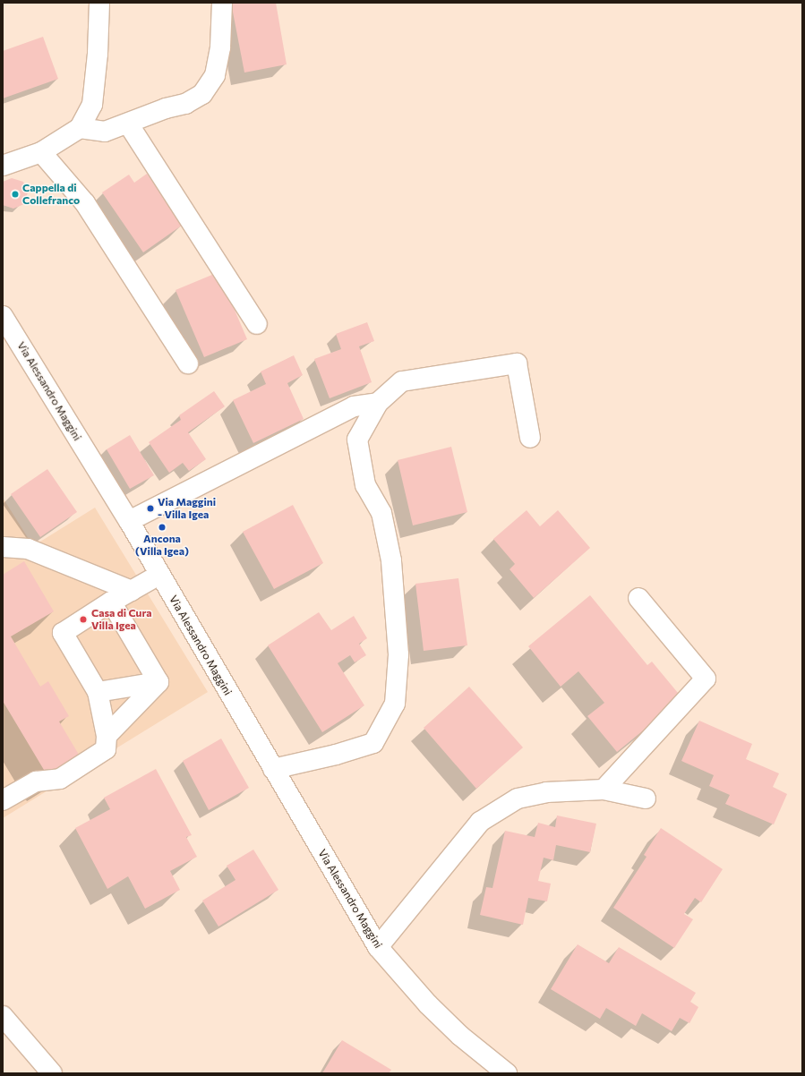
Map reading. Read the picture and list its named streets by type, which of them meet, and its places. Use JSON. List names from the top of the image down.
{
  "streets": {
    "main road": ["Via Alessandro Maggini"]
  },
  "places": [
    "Cappella di Collefranco",
    "Via Maggini - Villa Igea",
    "Ancona (Villa Igea)",
    "Casa di Cura Villa Igea"
  ]
}
